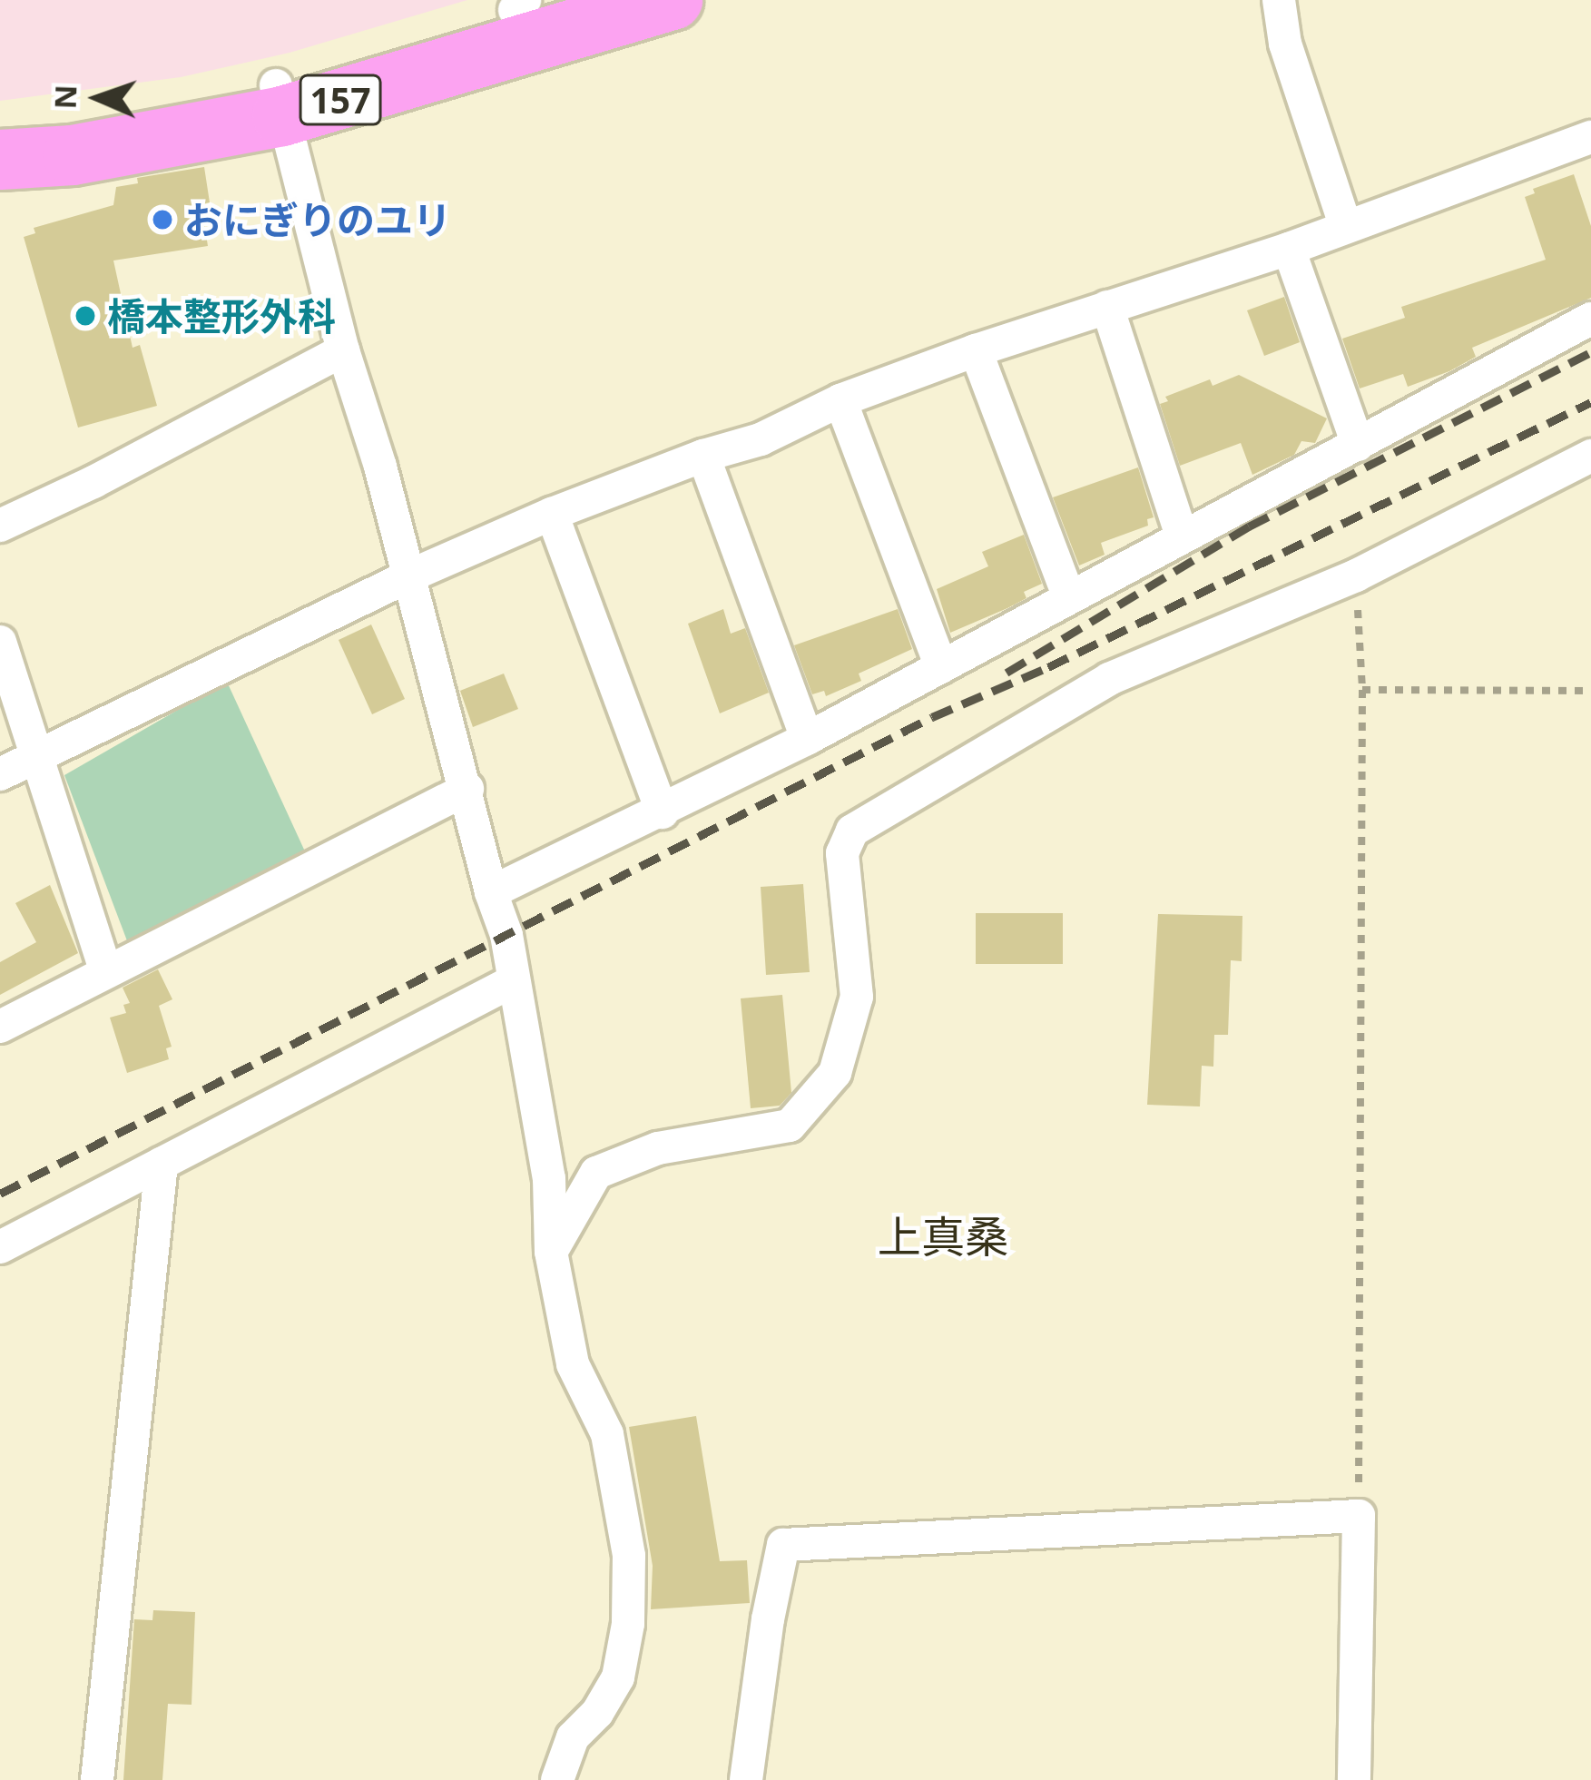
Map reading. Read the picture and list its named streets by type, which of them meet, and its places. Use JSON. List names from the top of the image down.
{
  "streets": {
    "highway": ["157"]
  },
  "districts": ["上真桑"],
  "places": ["おにぎりのユリ", "橋本整形外科"],
  "north": "left"
}
